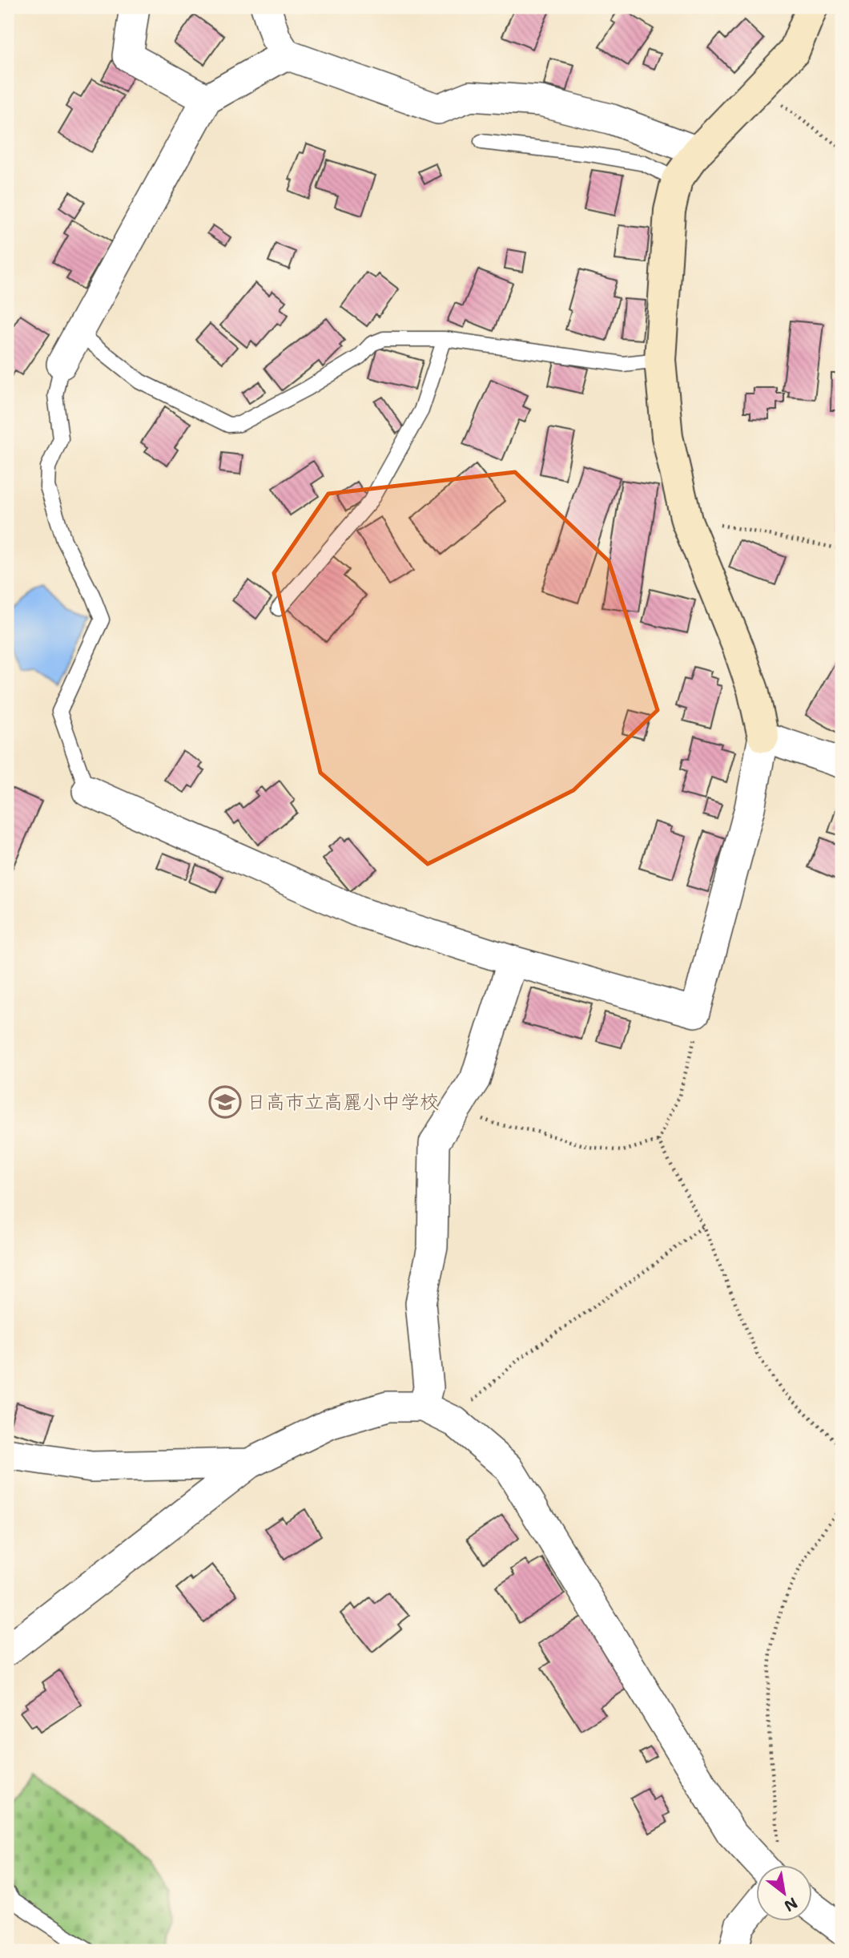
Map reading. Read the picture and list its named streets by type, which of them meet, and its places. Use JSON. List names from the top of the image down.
{
  "places": {
    "school or university": ["日高市立高麗小中学校"]
  },
  "north": "bottom right"
}
